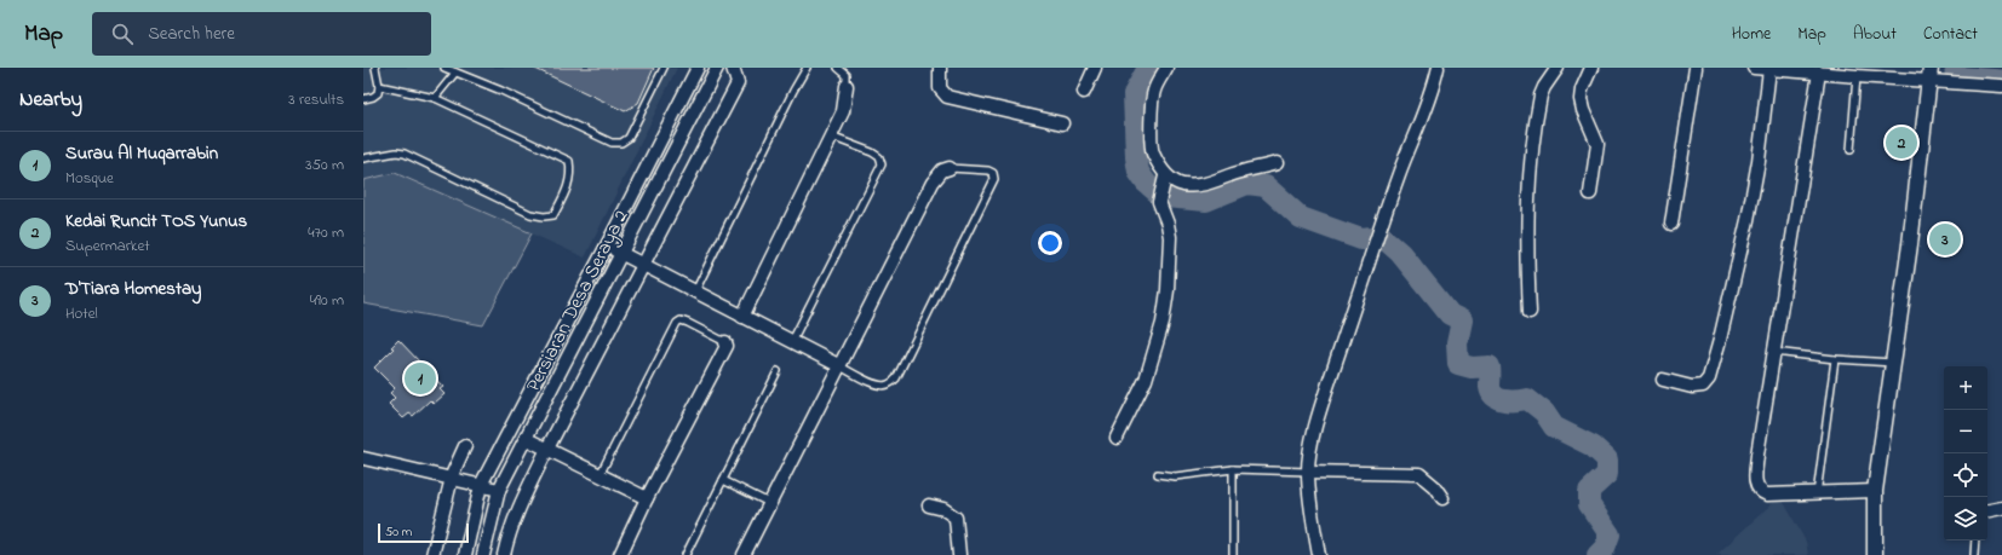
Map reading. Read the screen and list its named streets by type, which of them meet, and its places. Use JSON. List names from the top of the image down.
{
  "streets": {
    "street": ["Persiaran Desa Seraya 2"]
  },
  "scale_bar": "50 m",
  "page": {
    "header": "Map",
    "search": "Search here",
    "nav": [
      "Home",
      "Map",
      "About",
      "Contact"
    ],
    "heading": ["Nearby", "3 results"],
    "pins": ["2", "3", "1"],
    "list": [
      {
        "mark": "1",
        "name": "Surau Al Muqarrabin",
        "note": "Mosque",
        "value": "350 m"
      },
      {
        "mark": "2",
        "name": "Kedai Runcit TOS Yunus",
        "note": "Supermarket",
        "value": "470 m"
      },
      {
        "mark": "3",
        "name": "D'Tiara Homestay",
        "note": "Hotel",
        "value": "490 m"
      }
    ],
    "map_buttons": ["+", "−"],
    "scale": "50 m"
  }
}
